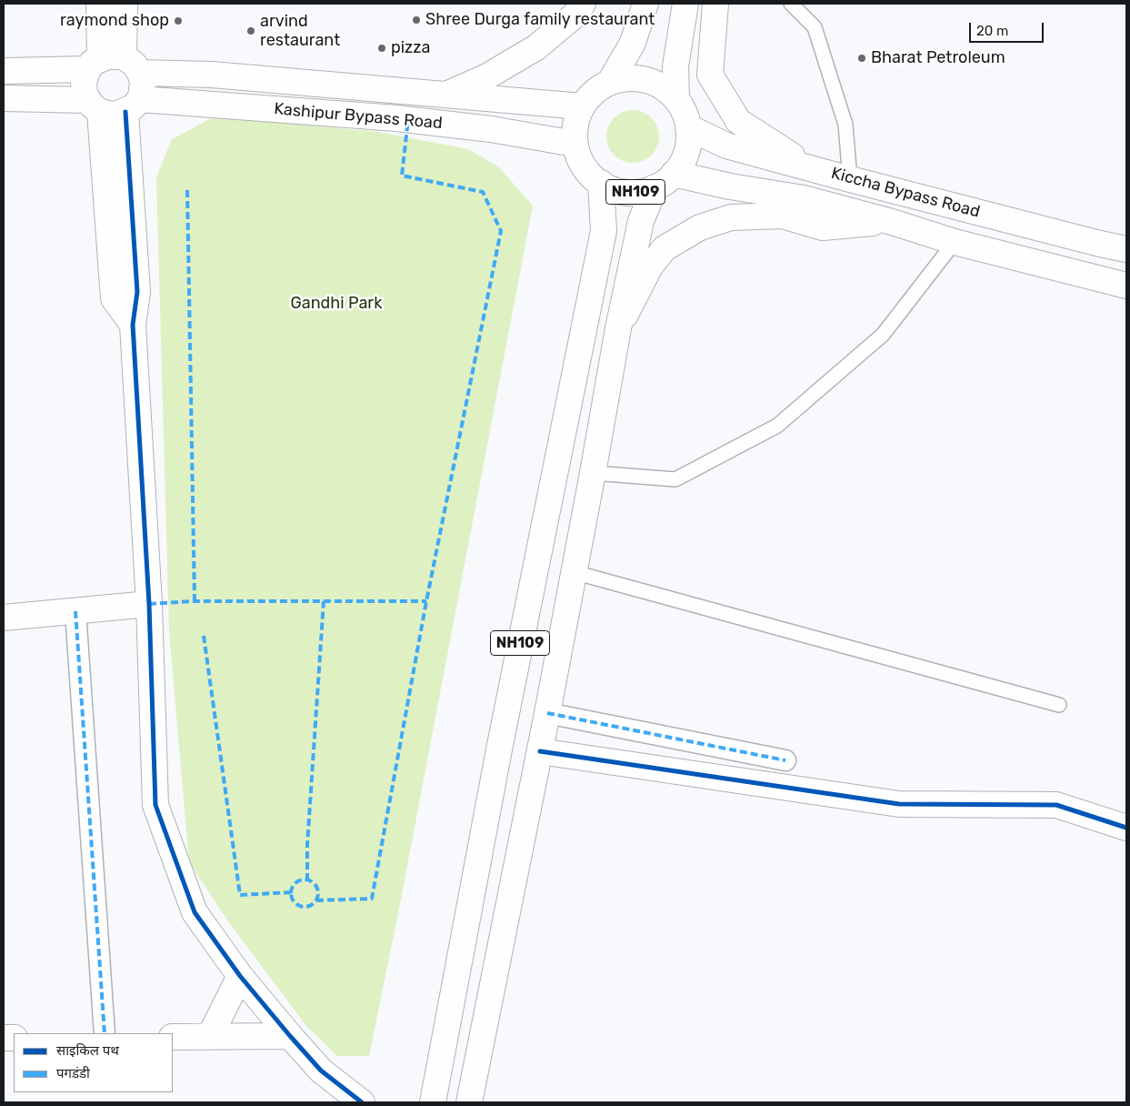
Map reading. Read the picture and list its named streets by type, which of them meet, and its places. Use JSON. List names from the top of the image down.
{
  "streets": {
    "main road": ["Kashipur Bypass Road", "NH109", "Kiccha Bypass Road"]
  },
  "crossings": [
    ["Kashipur Bypass Road", "NH109"],
    ["Kashipur Bypass Road", "Kiccha Bypass Road"],
    ["NH109", "Kiccha Bypass Road"]
  ],
  "parks": ["Gandhi Park"],
  "places": [
    "Shree Durga family restaurant",
    "raymond shop",
    "arvind restaurant",
    "pizza",
    "Bharat Petroleum"
  ],
  "legend": ["साइकिल पथ", "पगडंडी"],
  "scale_bar": "20 m"
}
